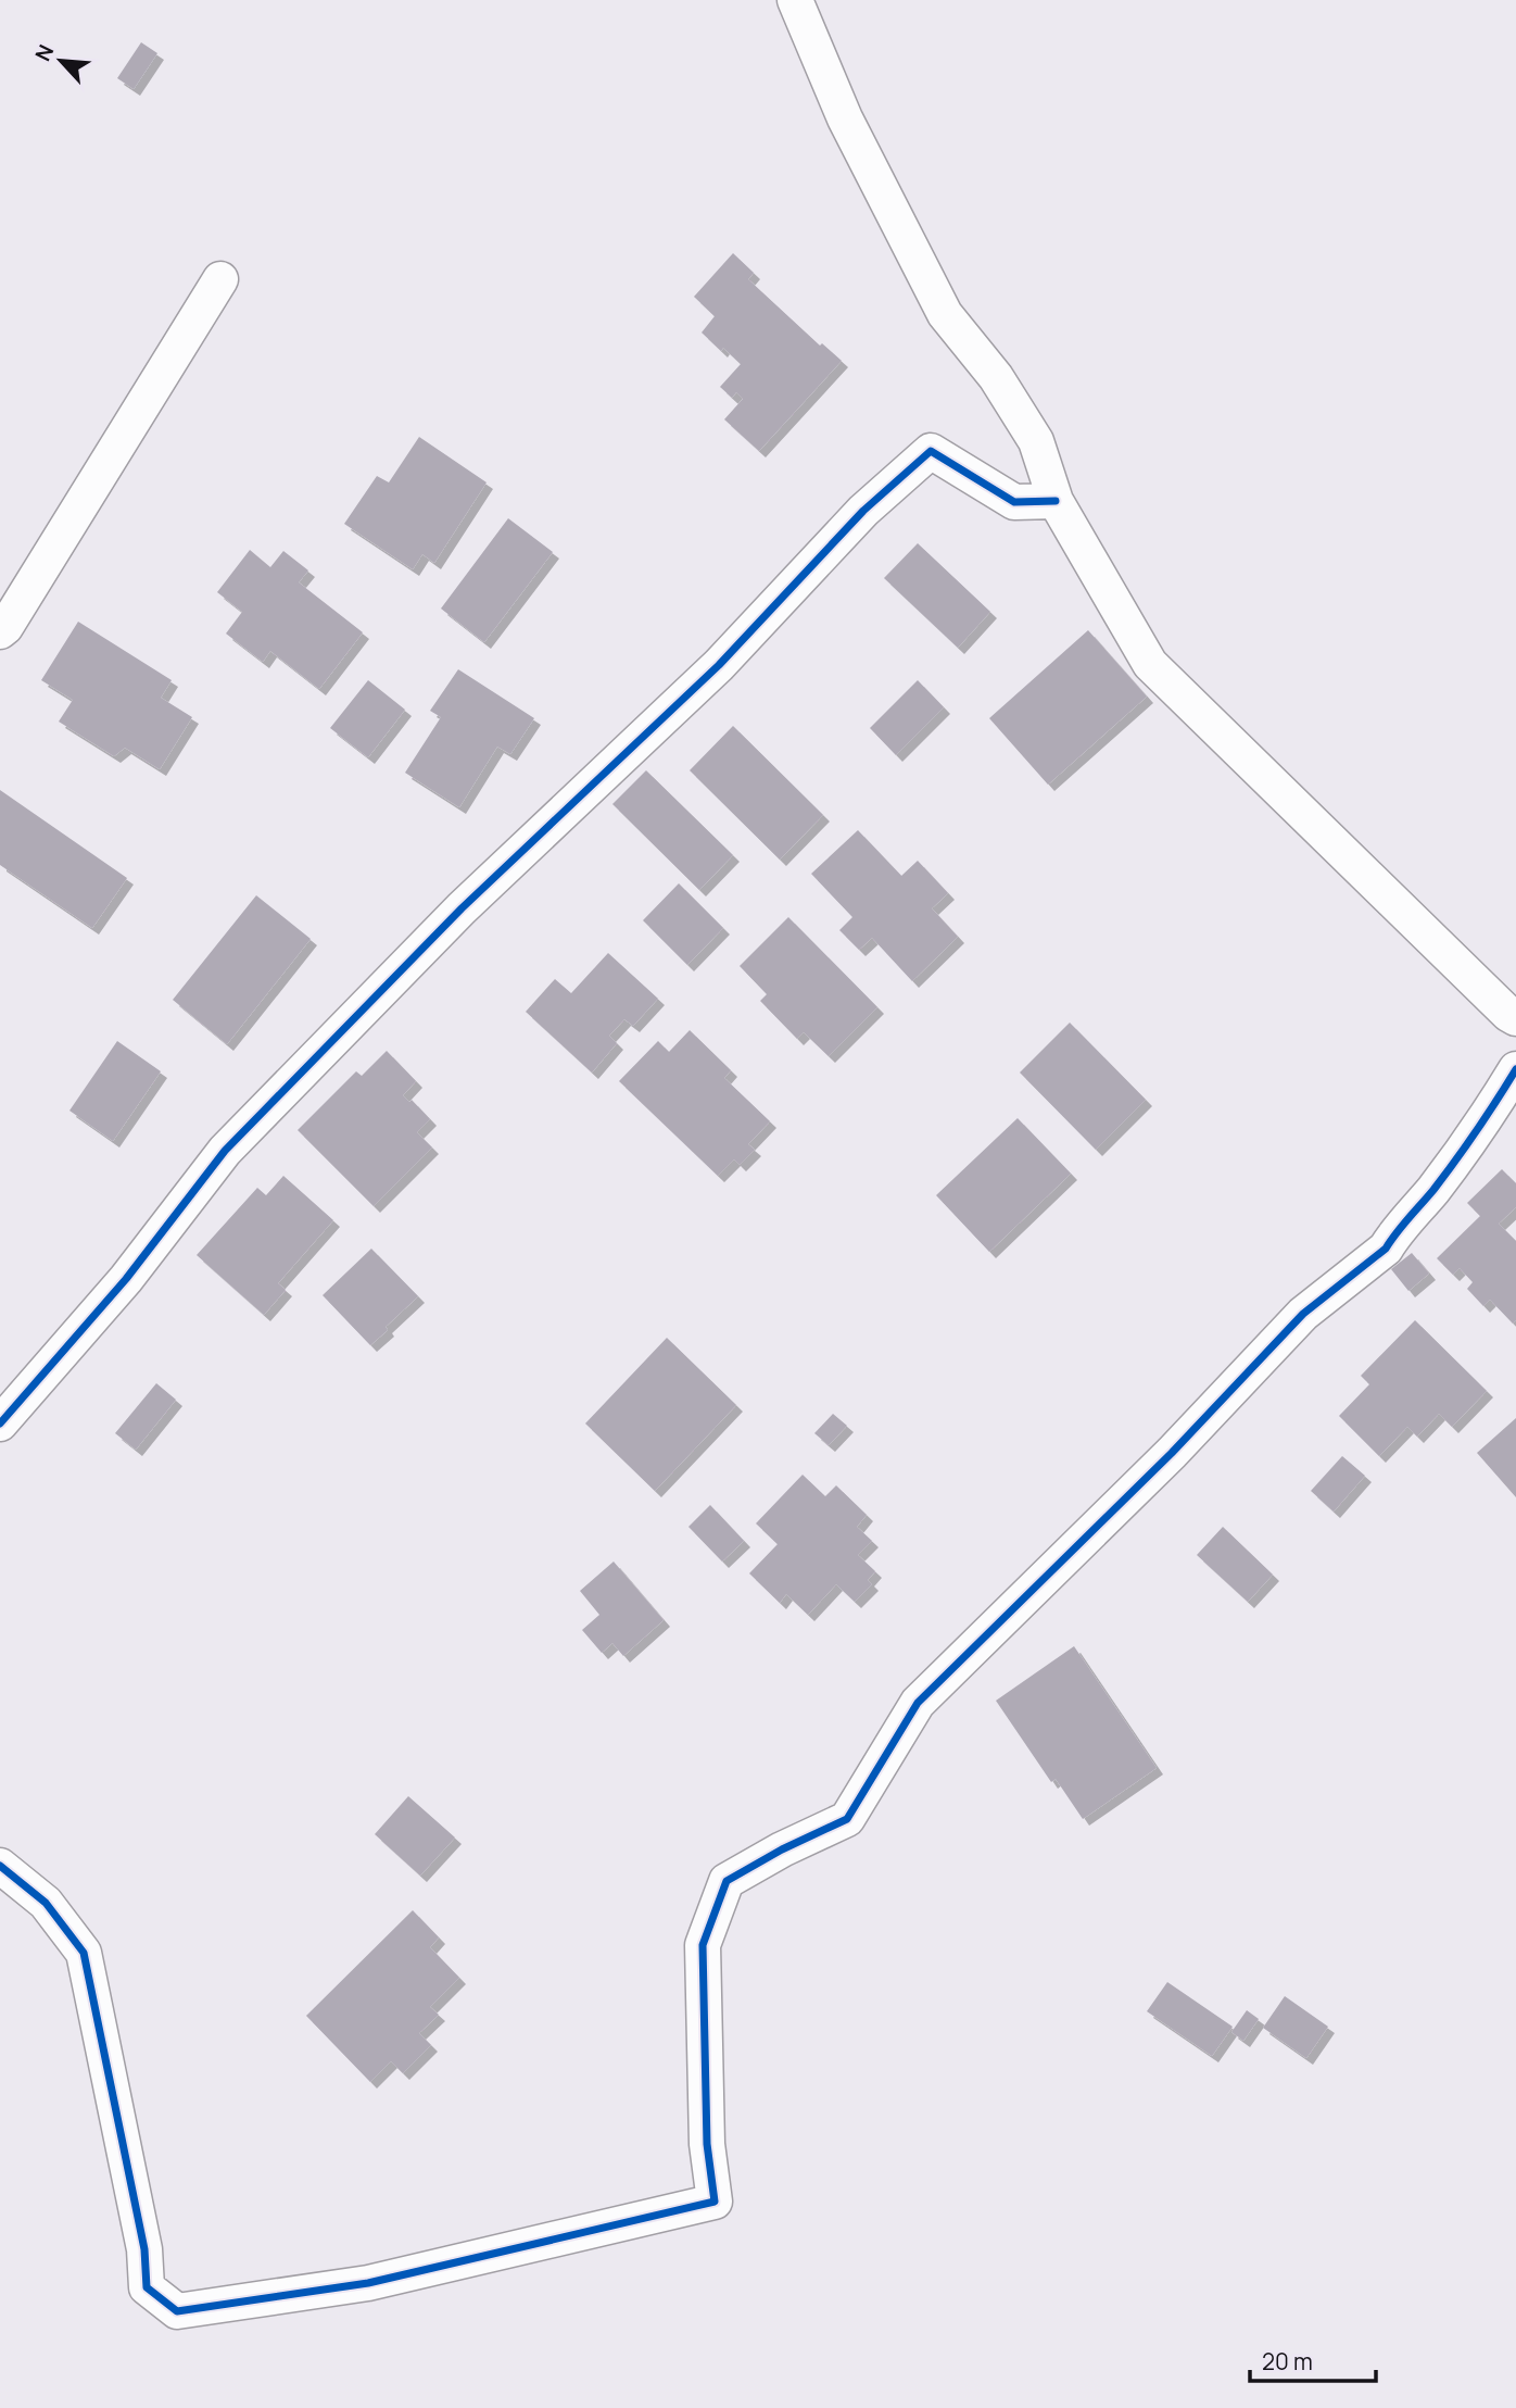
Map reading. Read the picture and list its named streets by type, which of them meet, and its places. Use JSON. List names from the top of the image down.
{
  "scale_bar": "20 m",
  "north": "top left"
}
